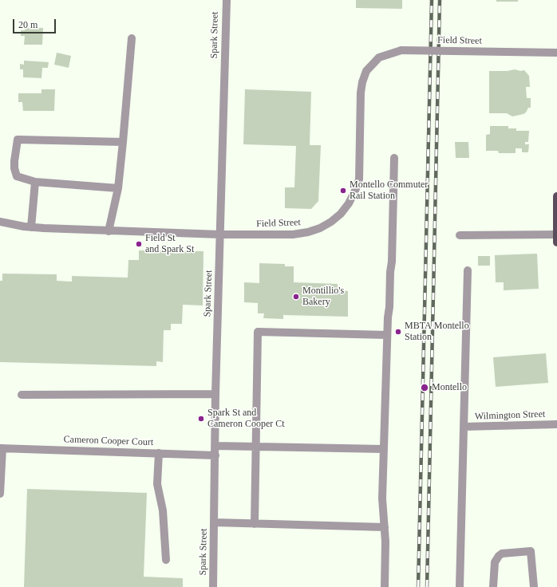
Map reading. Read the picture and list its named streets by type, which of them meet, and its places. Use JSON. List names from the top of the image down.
{
  "streets": {
    "street": [
      "Spark Street",
      "Field Street",
      "Wilmington Street",
      "Cameron Cooper Court"
    ]
  },
  "crossings": [
    ["Spark Street", "Field Street"],
    ["Spark Street", "Cameron Cooper Court"]
  ],
  "places": [
    "Montello Commuter Rail Station",
    "Field St and Spark St",
    "Montillio's Bakery",
    "MBTA Montello Station",
    "Montello",
    "Spark St and Cameron Cooper Ct"
  ],
  "scale_bar": "20 m"
}
